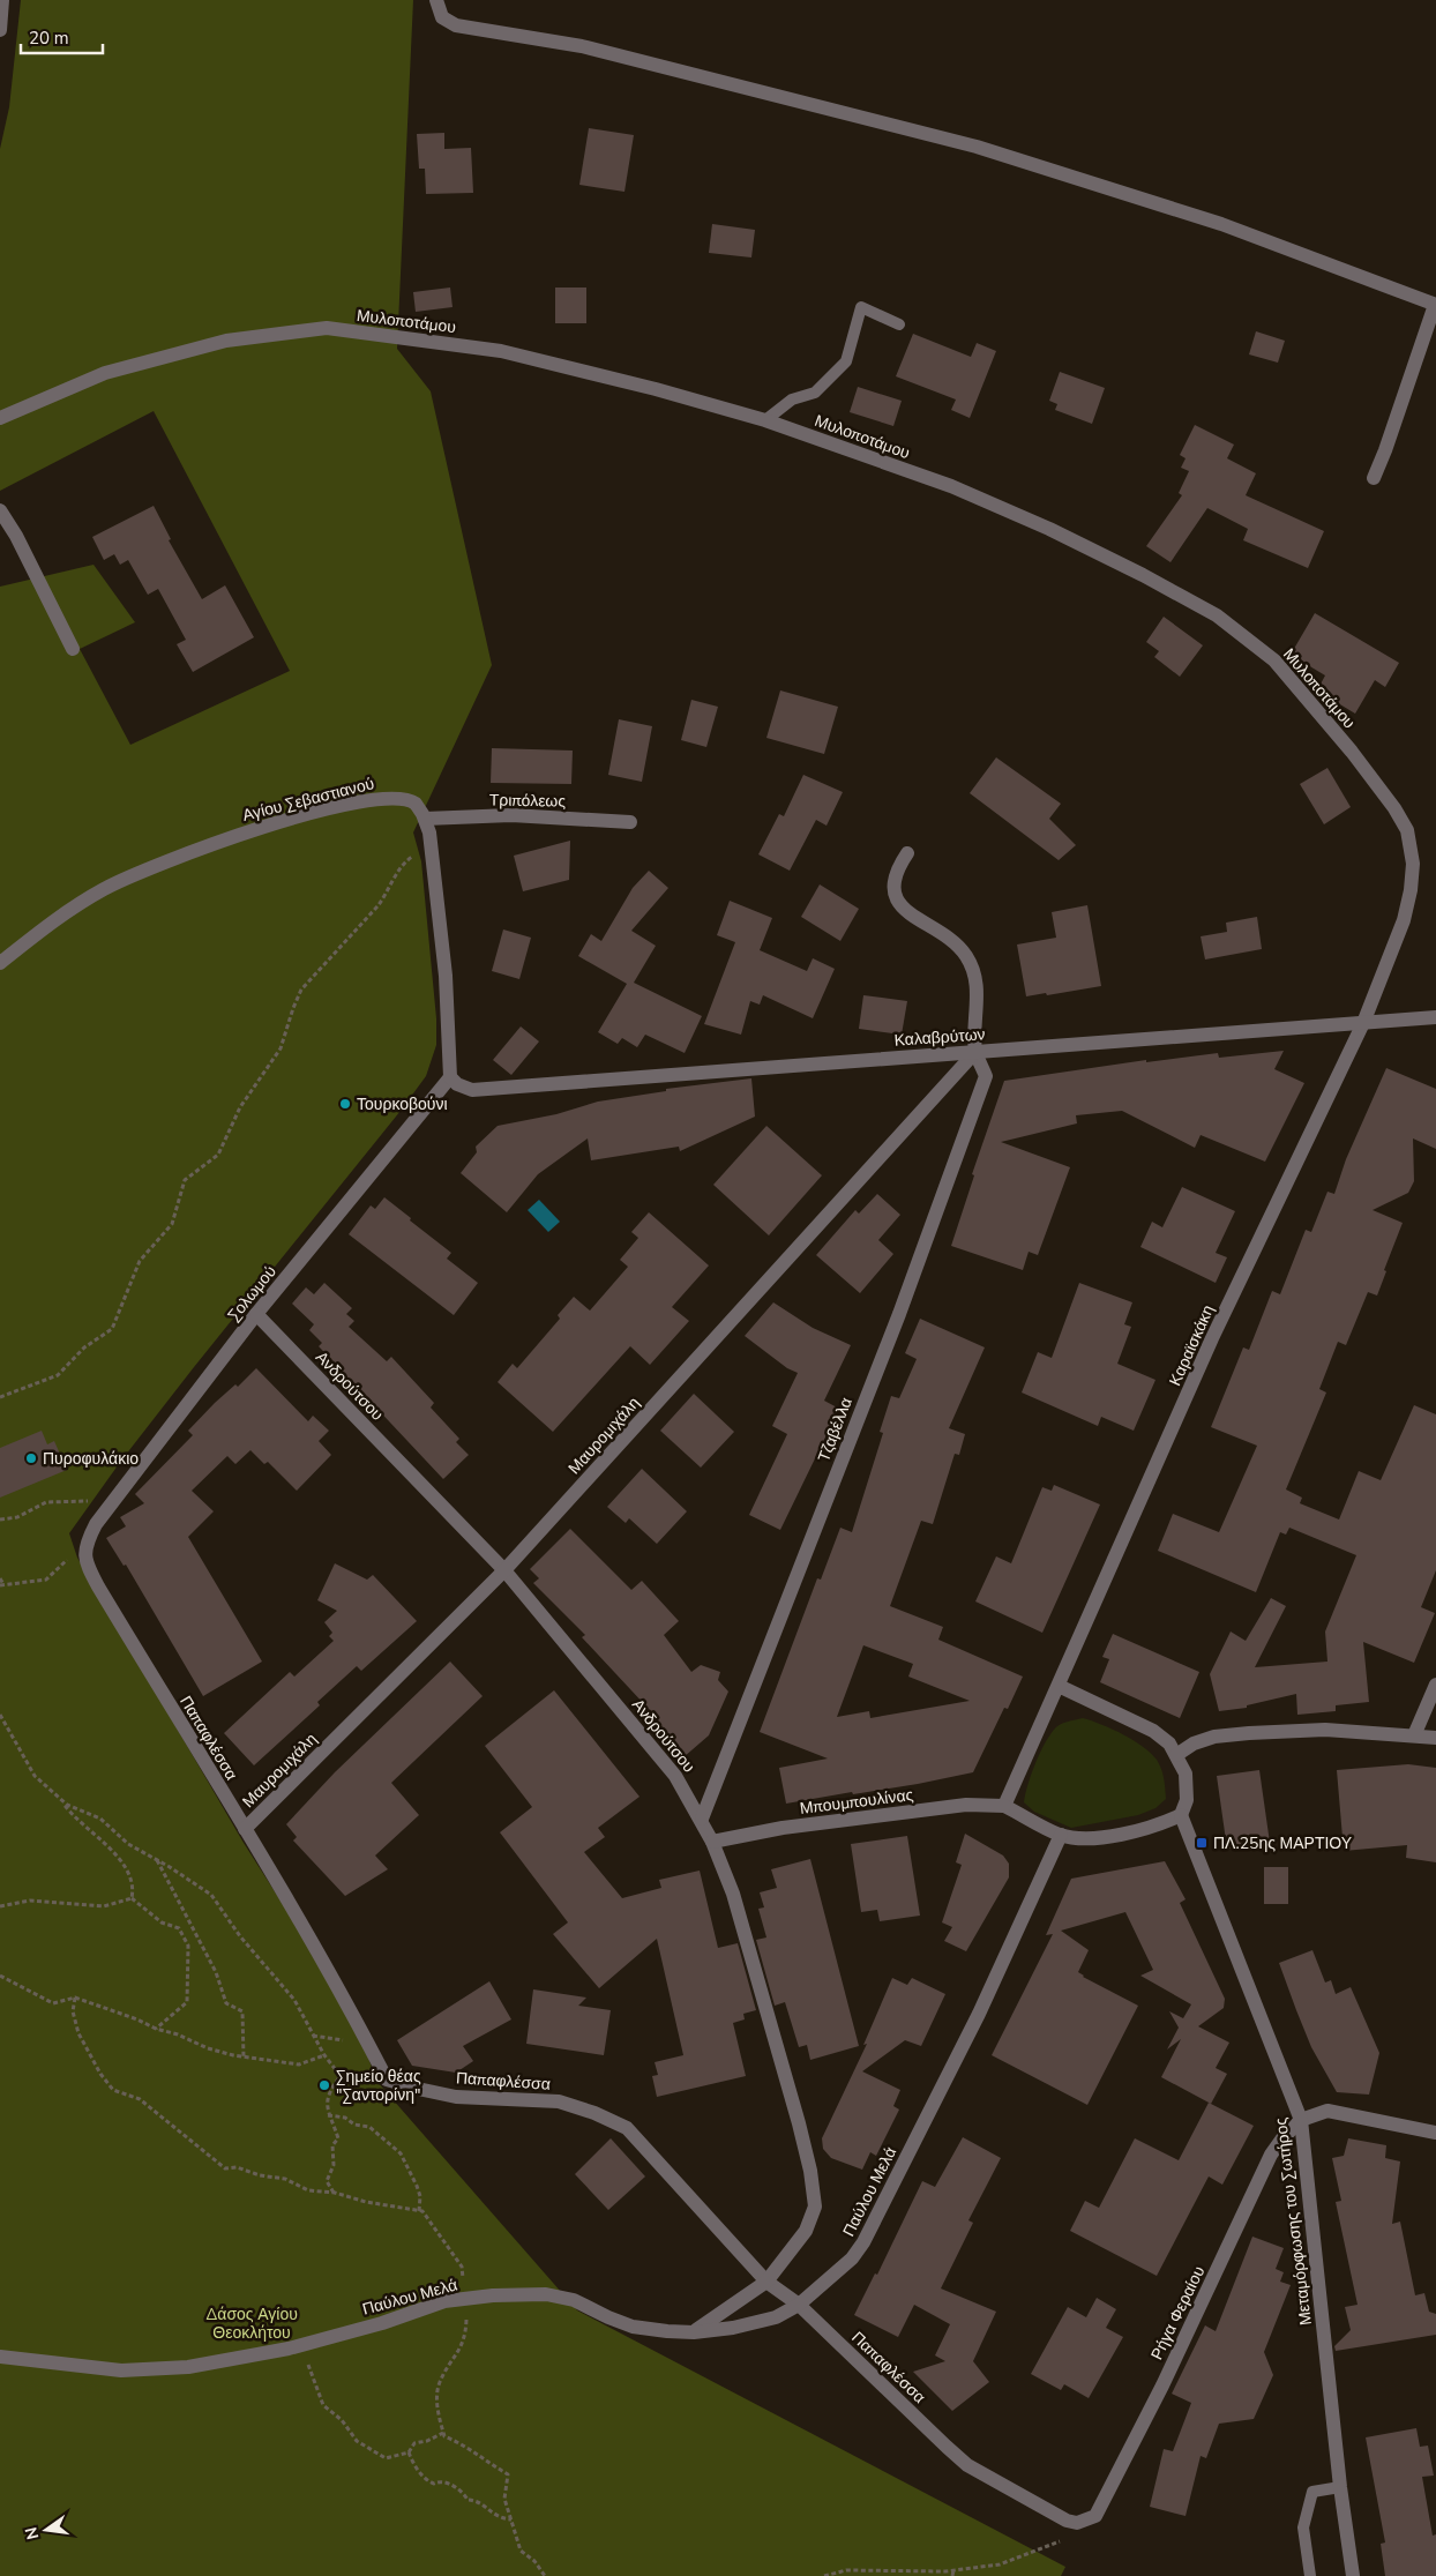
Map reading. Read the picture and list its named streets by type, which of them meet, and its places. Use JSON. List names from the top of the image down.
{
  "streets": {
    "street": [
      "Μυλοποτάμου",
      "Αγίου Σεβαστιανού",
      "Τριπόλεως",
      "Καλαβρύτων",
      "Σολωμού",
      "Καραϊσκάκη",
      "Ανδρούτσου",
      "Τζαβέλλα",
      "Μαυρομιχάλη",
      "Παπαφλέσσα",
      "Μπουμπουλίνας",
      "Παύλου Μελά",
      "Μεταμόρφωσης του Σωτήρος",
      "Ρήγα Φεραίου"
    ]
  },
  "crossings": [
    ["Μυλοποτάμου", "Καλαβρύτων"],
    ["Μυλοποτάμου", "Καραϊσκάκη"],
    ["Αγίου Σεβαστιανού", "Τριπόλεως"],
    ["Αγίου Σεβαστιανού", "Καλαβρύτων"],
    ["Αγίου Σεβαστιανού", "Σολωμού"],
    ["Καλαβρύτων", "Σολωμού"],
    ["Καλαβρύτων", "Καραϊσκάκη"],
    ["Καλαβρύτων", "Τζαβέλλα"],
    ["Καλαβρύτων", "Μαυρομιχάλη"],
    ["Σολωμού", "Ανδρούτσου"],
    ["Σολωμού", "Παπαφλέσσα"],
    ["Καραϊσκάκη", "Μπουμπουλίνας"],
    ["Ανδρούτσου", "Τζαβέλλα"],
    ["Ανδρούτσου", "Μαυρομιχάλη"],
    ["Ανδρούτσου", "Παπαφλέσσα"],
    ["Ανδρούτσου", "Μπουμπουλίνας"],
    ["Ανδρούτσου", "Παύλου Μελά"],
    ["Τζαβέλλα", "Μαυρομιχάλη"],
    ["Μαυρομιχάλη", "Παπαφλέσσα"],
    ["Παπαφλέσσα", "Παύλου Μελά"],
    ["Παπαφλέσσα", "Ρήγα Φεραίου"],
    ["Μεταμόρφωσης του Σωτήρος", "Ρήγα Φεραίου"]
  ],
  "parks": ["Δάσος Αγίου Θεοκλήτου"],
  "places": {
    "other": ["Τουρκοβούνι", "Πυροφυλάκιο", "Σημείο θέας \"Σαντορίνη\""],
    "transit": ["ΠΛ.25ης ΜΑΡΤΙΟΥ"]
  },
  "scale_bar": "20 m",
  "north": "left"
}
